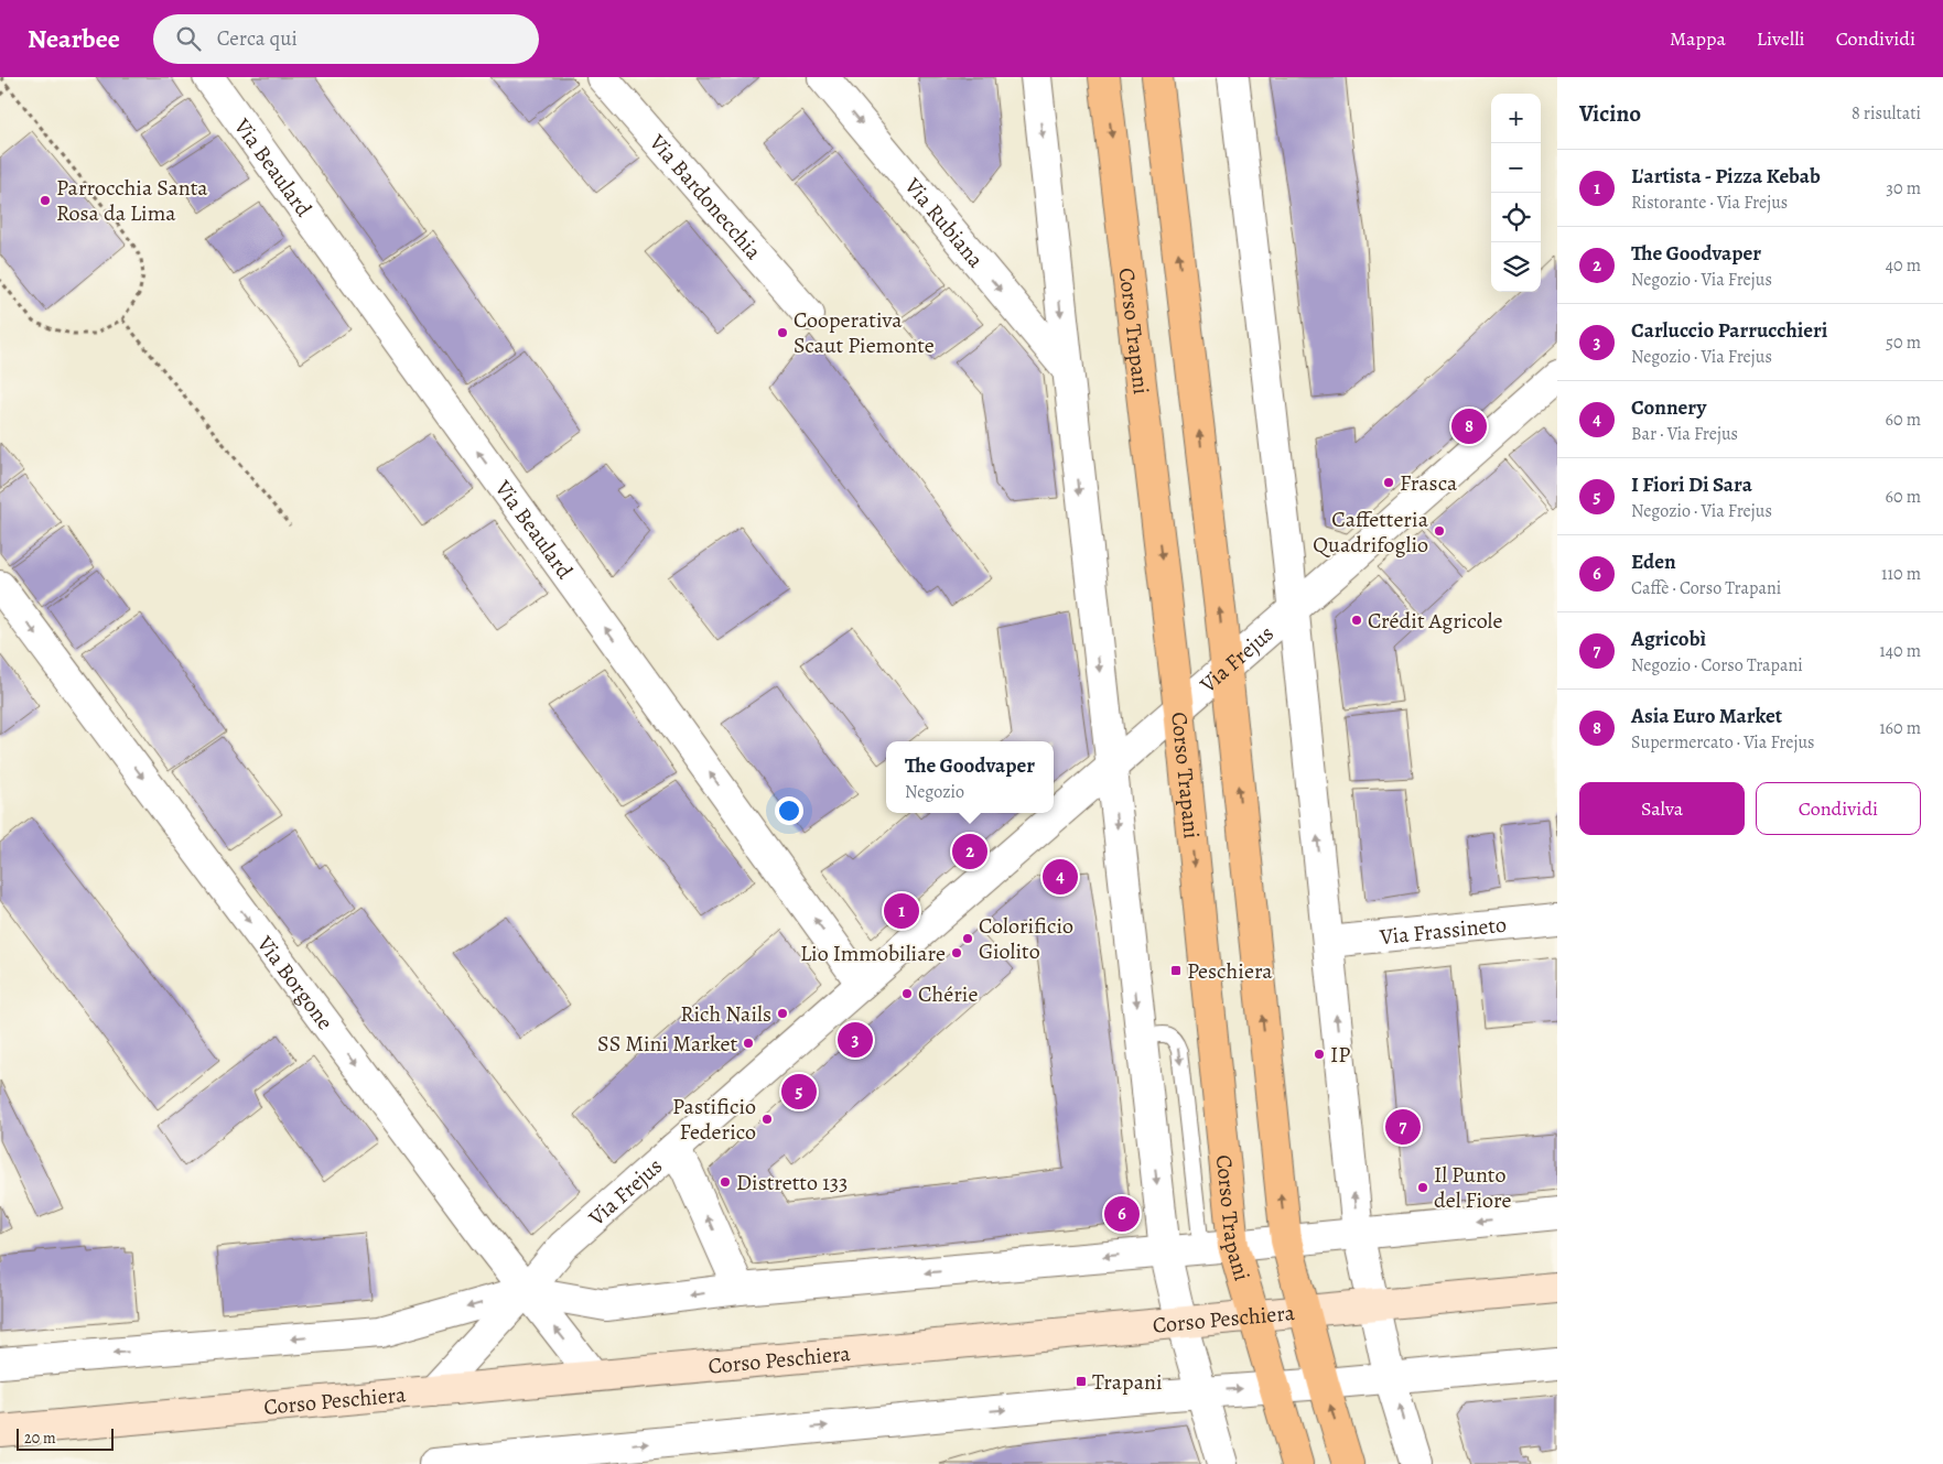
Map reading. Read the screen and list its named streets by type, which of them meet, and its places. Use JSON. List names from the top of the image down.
{
  "streets": {
    "main road": ["Corso Trapani", "Corso Peschiera"],
    "street": [
      "Via Beaulard",
      "Via Bardonecchia",
      "Via Rubiana",
      "Via Frejus",
      "Via Frassineto",
      "Via Borgone"
    ]
  },
  "crossings": [
    ["Via Beaulard", "Via Frejus"],
    ["Corso Trapani", "Via Frejus"],
    ["Corso Trapani", "Corso Peschiera"],
    ["Via Frejus", "Via Borgone"],
    ["Via Frejus", "Corso Peschiera"],
    ["Via Borgone", "Corso Peschiera"]
  ],
  "one_way": ["Via Beaulard", "Via Rubiana"],
  "places": {
    "other": [
      "Parrocchia Santa Rosa da Lima",
      "Cooperativa Scaut Piemonte",
      "Frasca",
      "Caffetteria Quadrifoglio",
      "Crédit Agricole",
      "Colorificio Giolito",
      "Lio Immobiliare",
      "Chérie",
      "Rich Nails",
      "SS Mini Market",
      "IP",
      "Pastificio Federico",
      "Distretto 133",
      "Il Punto del Fiore"
    ],
    "transit": ["Peschiera", "Trapani"]
  },
  "scale_bar": "20 m",
  "page": {
    "header": "Nearbee",
    "search": "Cerca qui",
    "nav": ["Mappa", "Livelli", "Condividi"],
    "heading": ["Vicino", "8 risultati"],
    "map_buttons": ["+", "−"],
    "list": [
      {
        "mark": "1",
        "name": "L'artista - Pizza Kebab",
        "note": "Ristorante · Via Frejus",
        "value": "30 m"
      },
      {
        "mark": "2",
        "name": "The Goodvaper",
        "note": "Negozio · Via Frejus",
        "value": "40 m"
      },
      {
        "mark": "3",
        "name": "Carluccio Parrucchieri",
        "note": "Negozio · Via Frejus",
        "value": "50 m"
      },
      {
        "mark": "4",
        "name": "Connery",
        "note": "Bar · Via Frejus",
        "value": "60 m"
      },
      {
        "mark": "5",
        "name": "I Fiori Di Sara",
        "note": "Negozio · Via Frejus",
        "value": "60 m"
      },
      {
        "mark": "6",
        "name": "Eden",
        "note": "Caffè · Corso Trapani",
        "value": "110 m"
      },
      {
        "mark": "7",
        "name": "Agricobì",
        "note": "Negozio · Corso Trapani",
        "value": "140 m"
      },
      {
        "mark": "8",
        "name": "Asia Euro Market",
        "note": "Supermercato · Via Frejus",
        "value": "160 m"
      }
    ],
    "pins": [
      "8",
      "2",
      "4",
      "1",
      "3",
      "5",
      "7",
      "6"
    ],
    "popup": ["The Goodvaper", "Negozio"],
    "buttons": ["Salva", "Condividi"],
    "scale": "20 m"
  }
}
